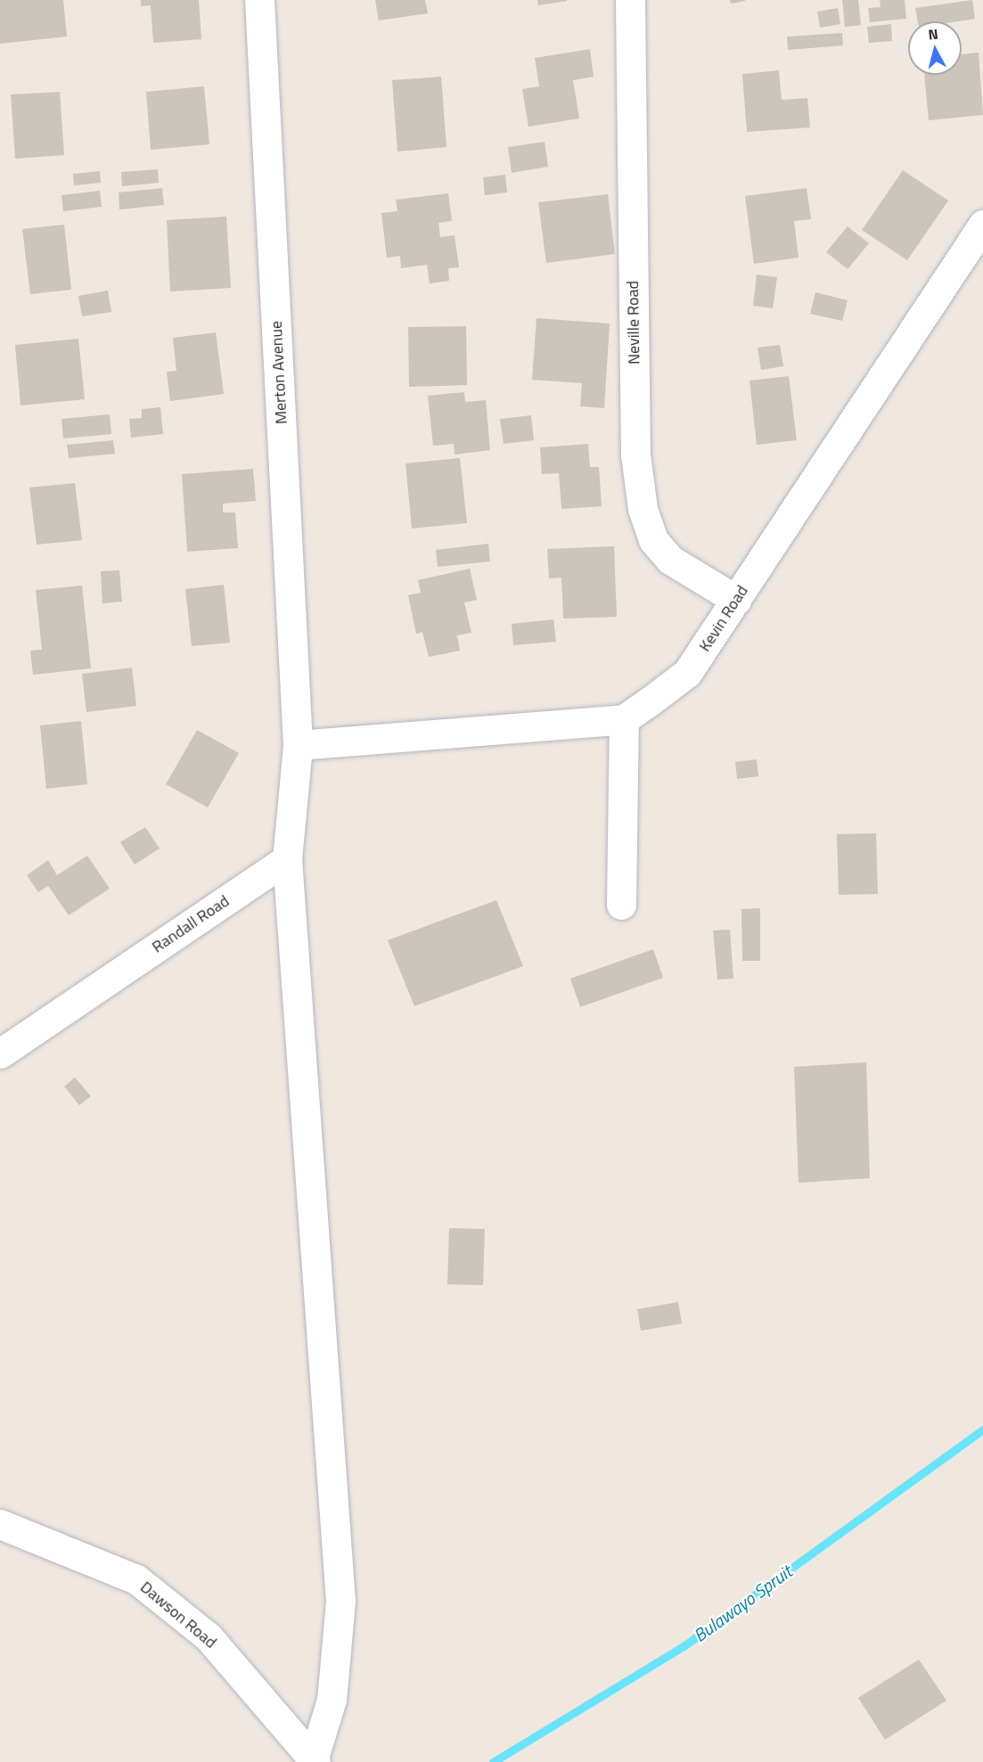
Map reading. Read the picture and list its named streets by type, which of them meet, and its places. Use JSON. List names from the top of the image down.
{
  "streets": {
    "street": [
      "Neville Road",
      "Merton Avenue",
      "Kevin Road",
      "Randall Road",
      "Dawson Road"
    ]
  },
  "crossings": [
    ["Neville Road", "Kevin Road"]
  ],
  "water": ["Bulawayo Spruit"],
  "north": "top"
}
